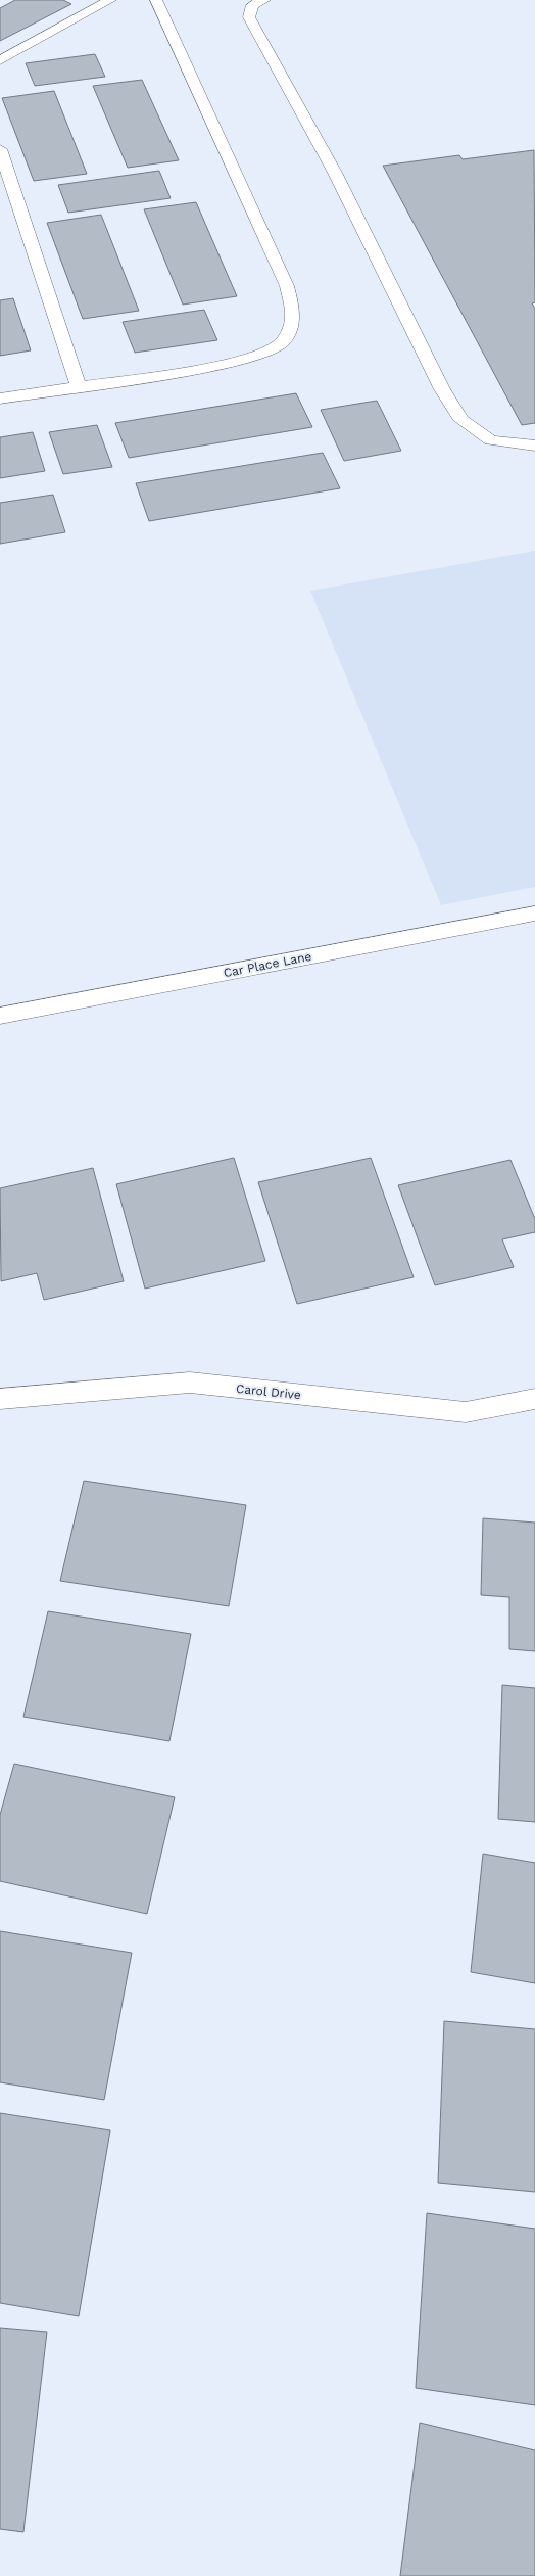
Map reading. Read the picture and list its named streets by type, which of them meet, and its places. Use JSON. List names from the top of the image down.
{
  "streets": {
    "street": ["Car Place Lane", "Carol Drive"]
  }
}
